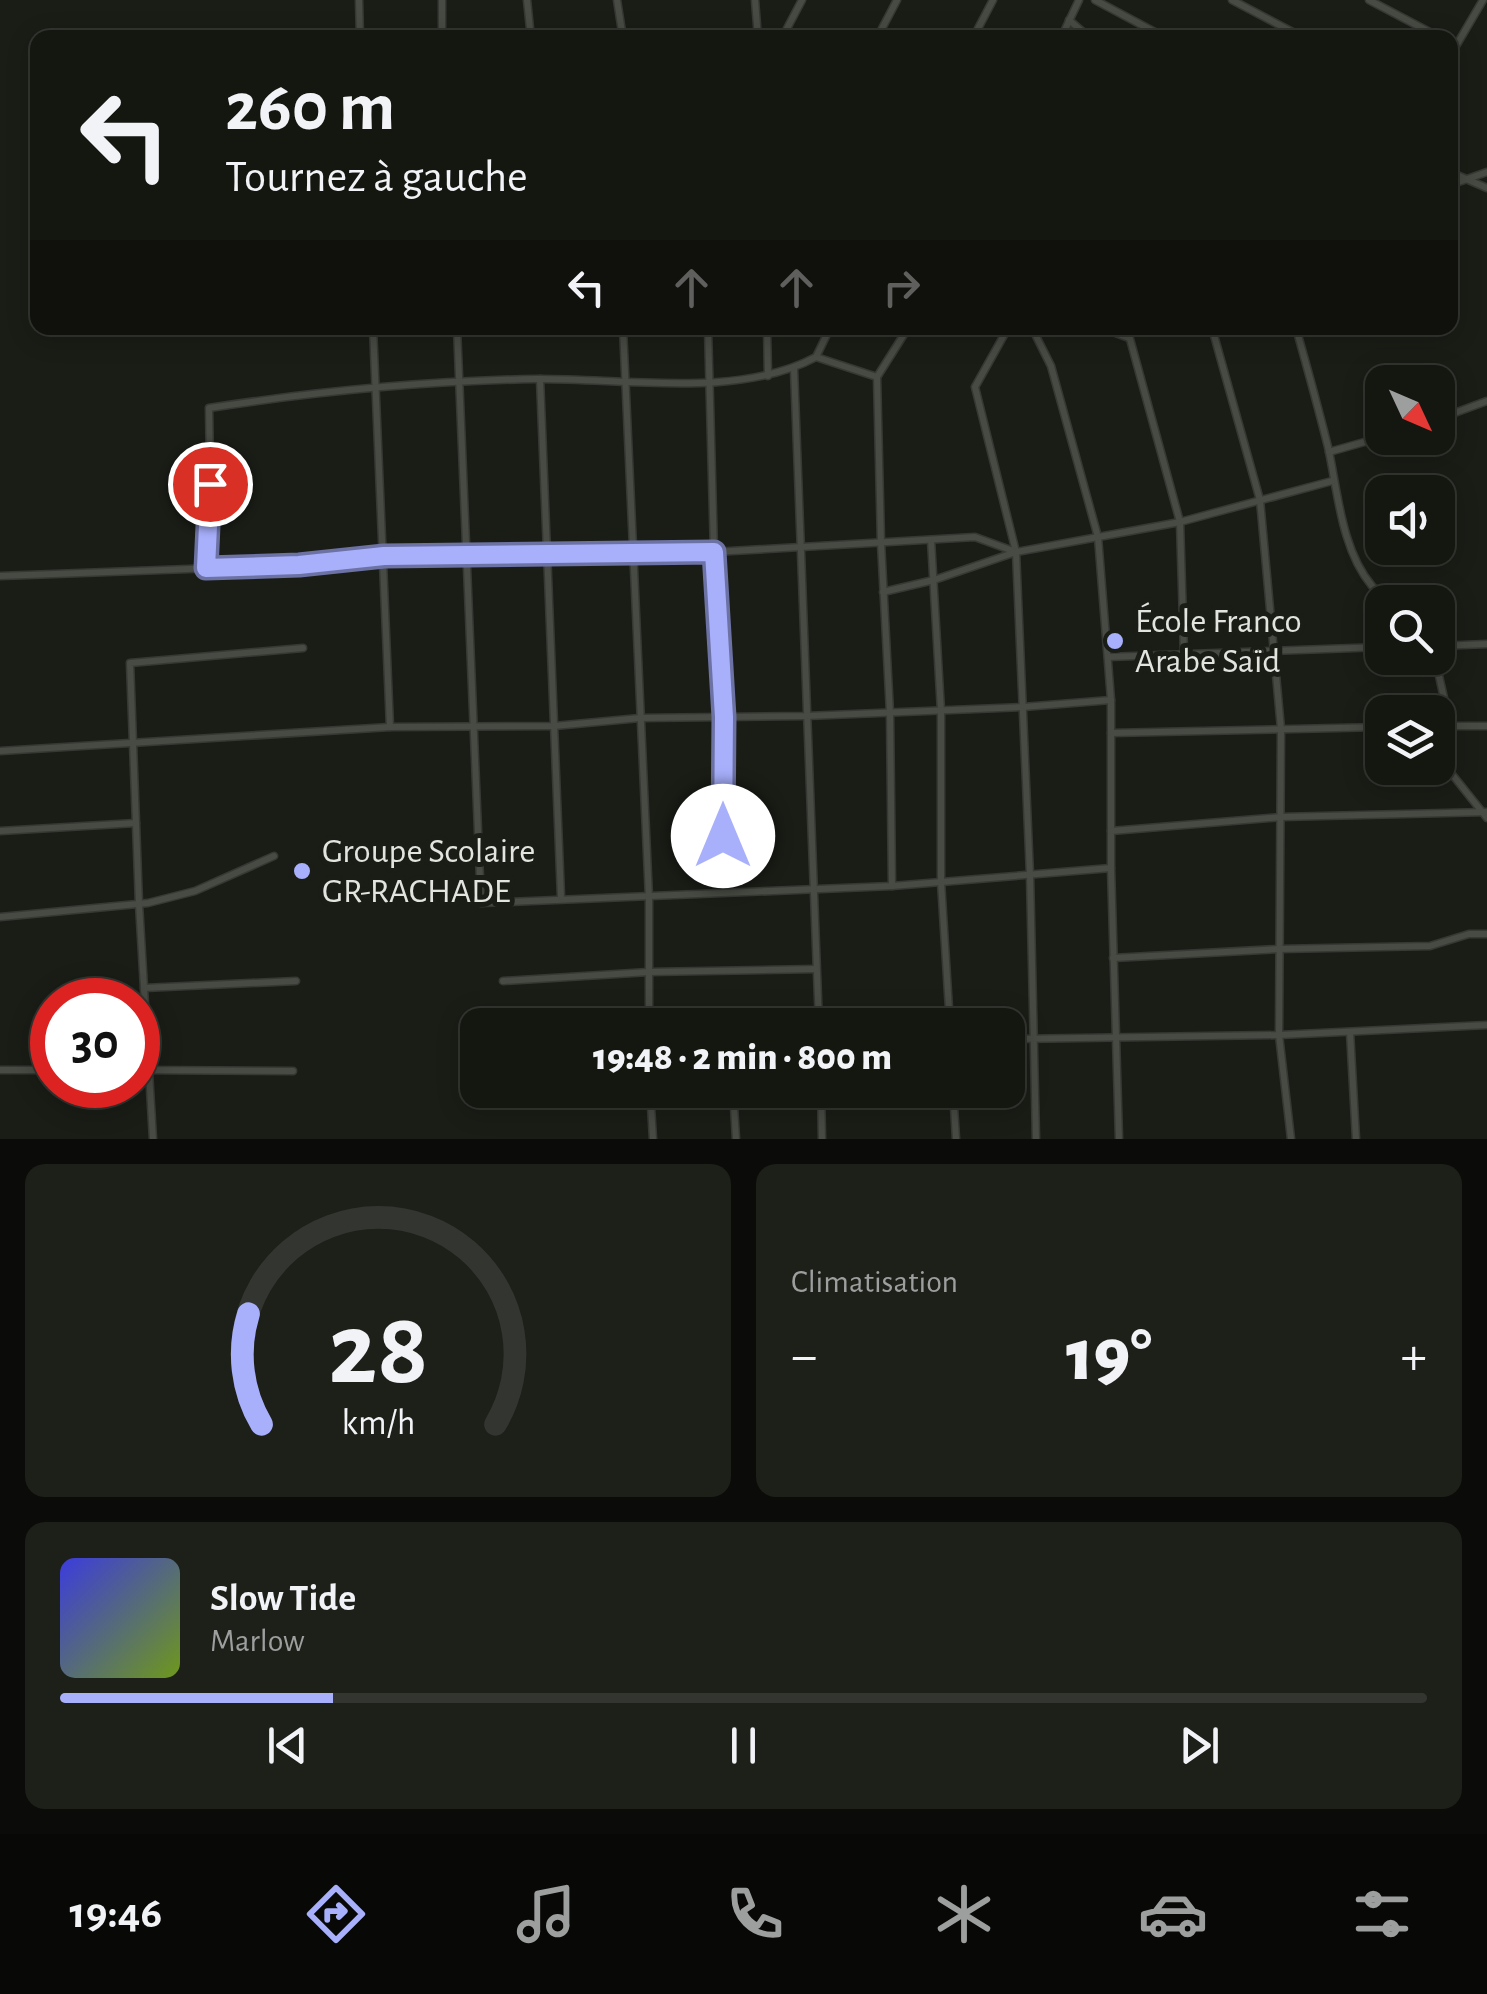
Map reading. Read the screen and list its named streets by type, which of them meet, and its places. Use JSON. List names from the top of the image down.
{
  "places": ["École Franco Arabe Saïd", "Groupe Scolaire GR-RACHADE"],
  "north": "bottom right",
  "page": {
    "turn": ["260 m", "Tournez à gauche"],
    "limit": "30",
    "trip": "19:48 · 2 min · 800 m",
    "tile": "Climatisation",
    "heat": ["−", "19°", "+"],
    "song": ["Slow Tide", "Marlow"],
    "tabs": "19:46",
    "gauge": ["28", "km/h"]
  }
}
